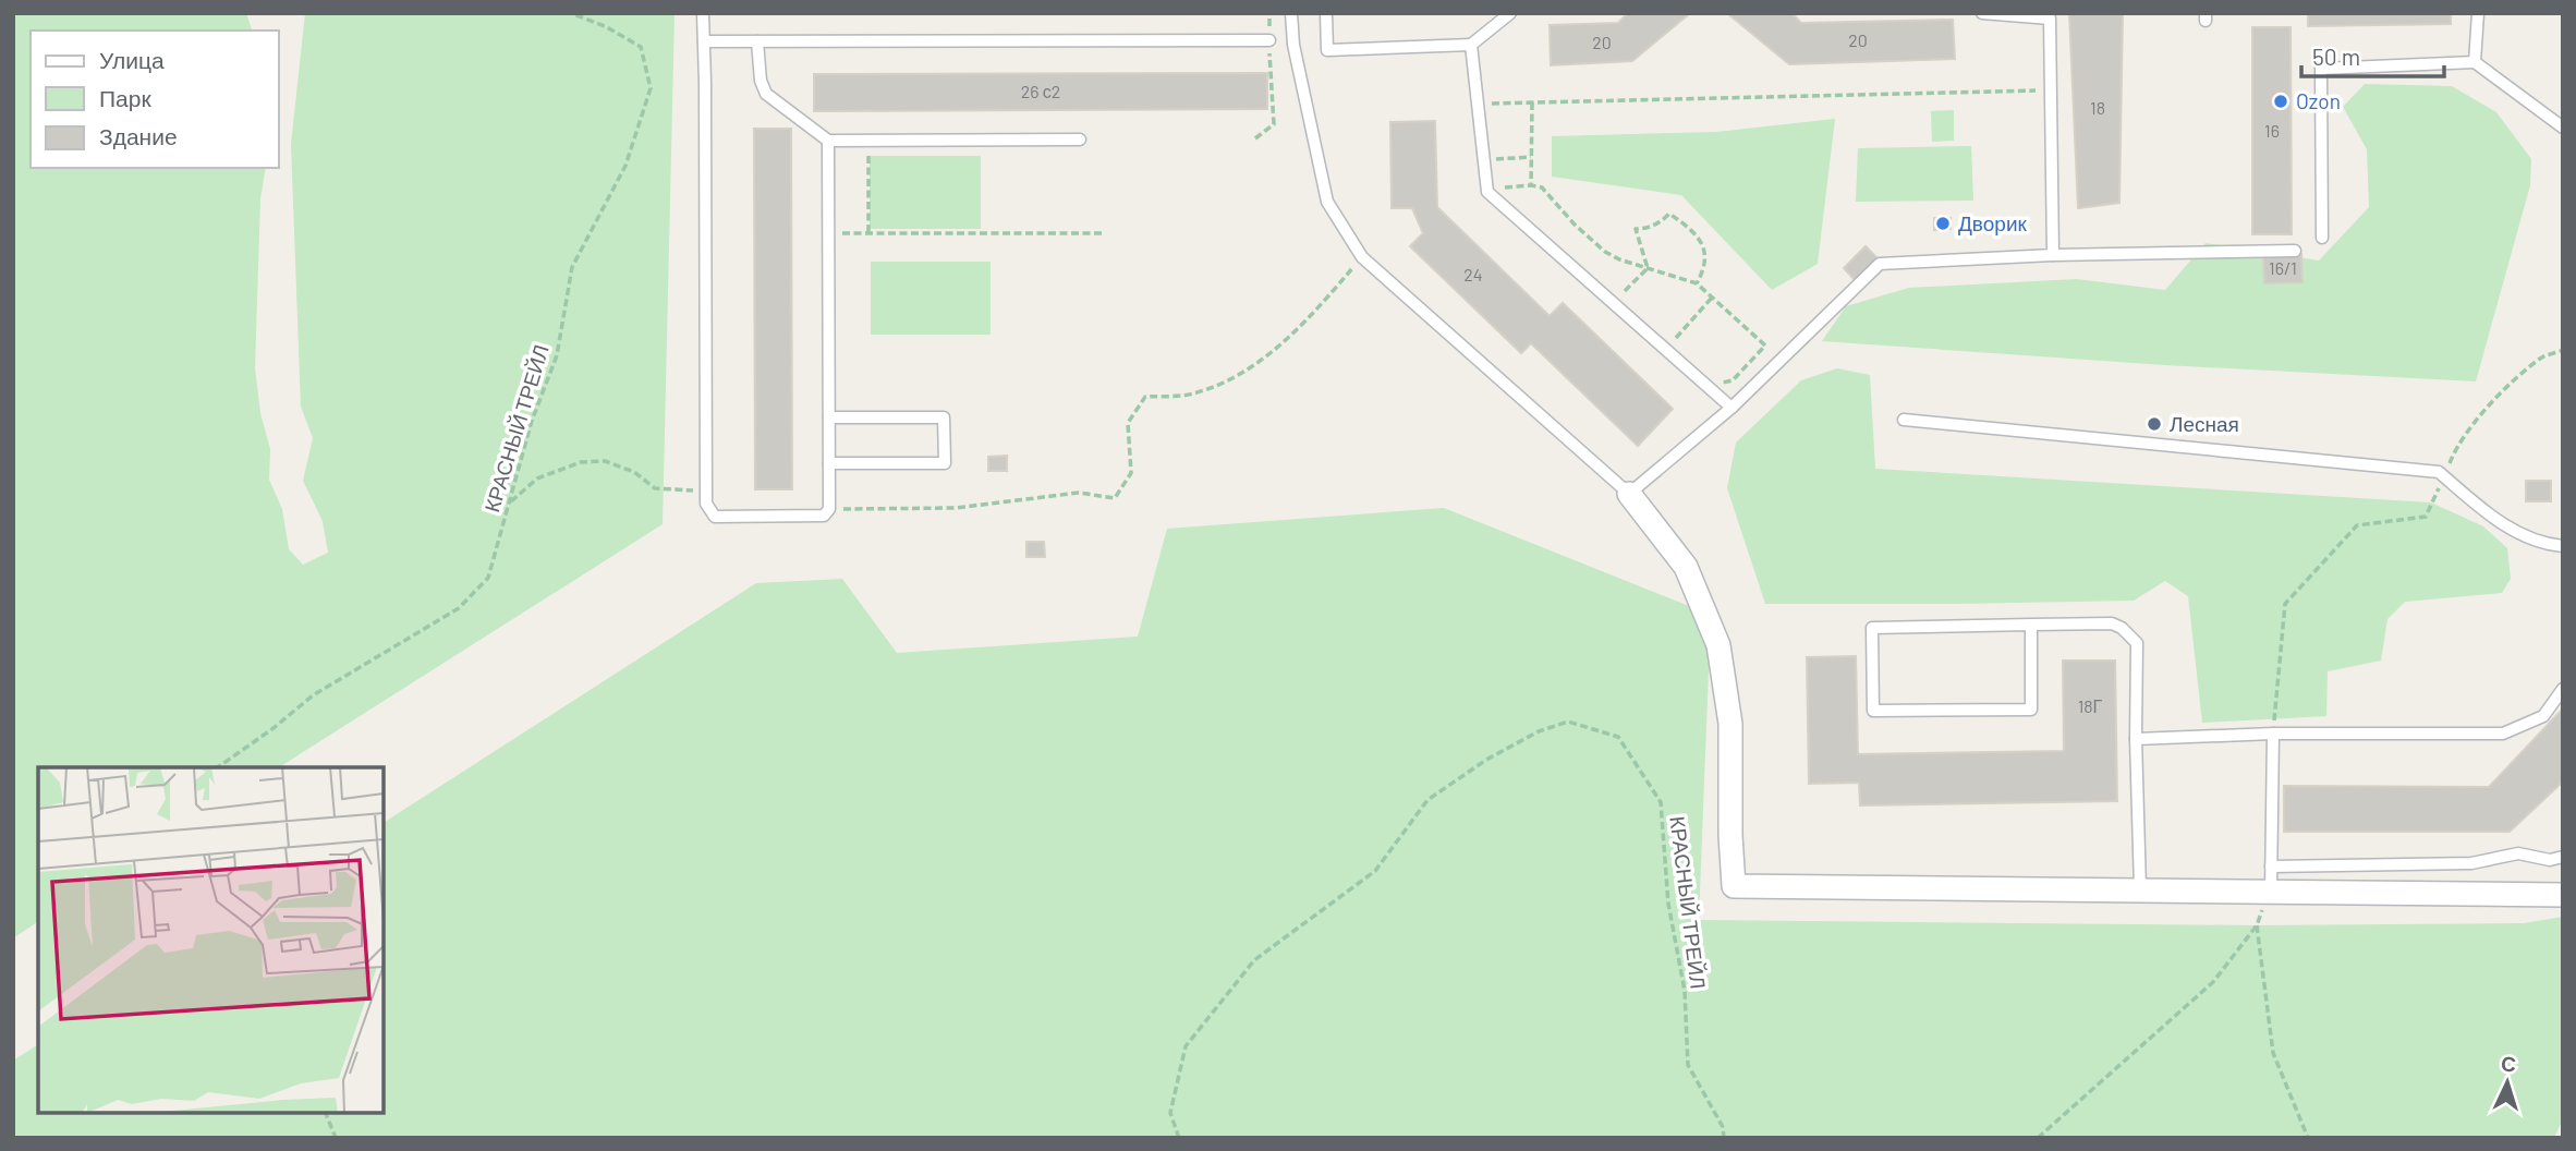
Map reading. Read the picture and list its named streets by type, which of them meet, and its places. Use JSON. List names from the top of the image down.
{
  "streets": {
    "path": ["КРАСНЫЙ ТРЕЙЛ"]
  },
  "places": ["Ozon", "Дворик", "Лесная"],
  "house_numbers": [
    "20",
    "20",
    "26 с2",
    "18",
    "16",
    "16/1",
    "24",
    "18Г"
  ],
  "legend": ["Улица", "Парк", "Здание"],
  "scale_bar": "50 m",
  "north": "top"
}
